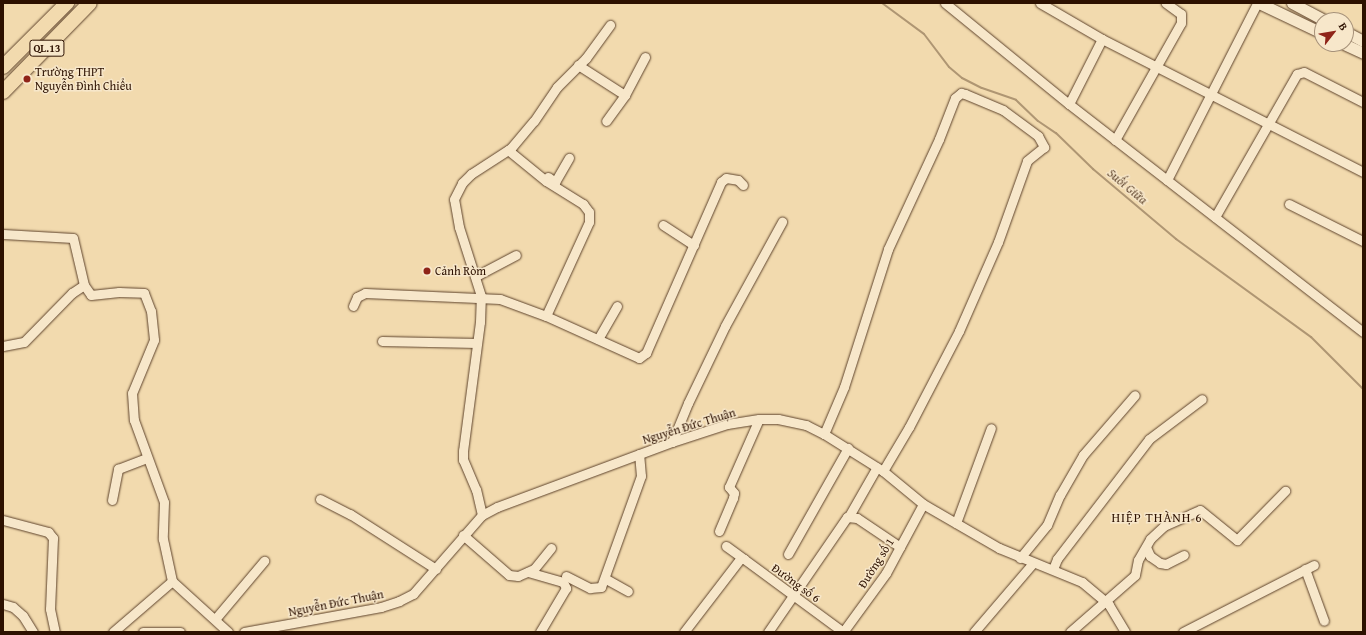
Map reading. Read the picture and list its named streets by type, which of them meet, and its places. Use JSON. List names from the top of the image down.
{
  "streets": {
    "highway": ["QL.13"],
    "street": ["Nguyễn Đức Thuận", "Đường số 1", "Đường số 6"]
  },
  "crossings": [
    ["Nguyễn Đức Thuận", "Đường số 1"],
    ["Đường số 1", "Đường số 6"]
  ],
  "districts": ["HIỆP THÀNH 6"],
  "water": ["Suối Giữa"],
  "places": ["Trường THPT Nguyễn Đình Chiểu", "Cảnh Ròm"],
  "north": "top right"
}
